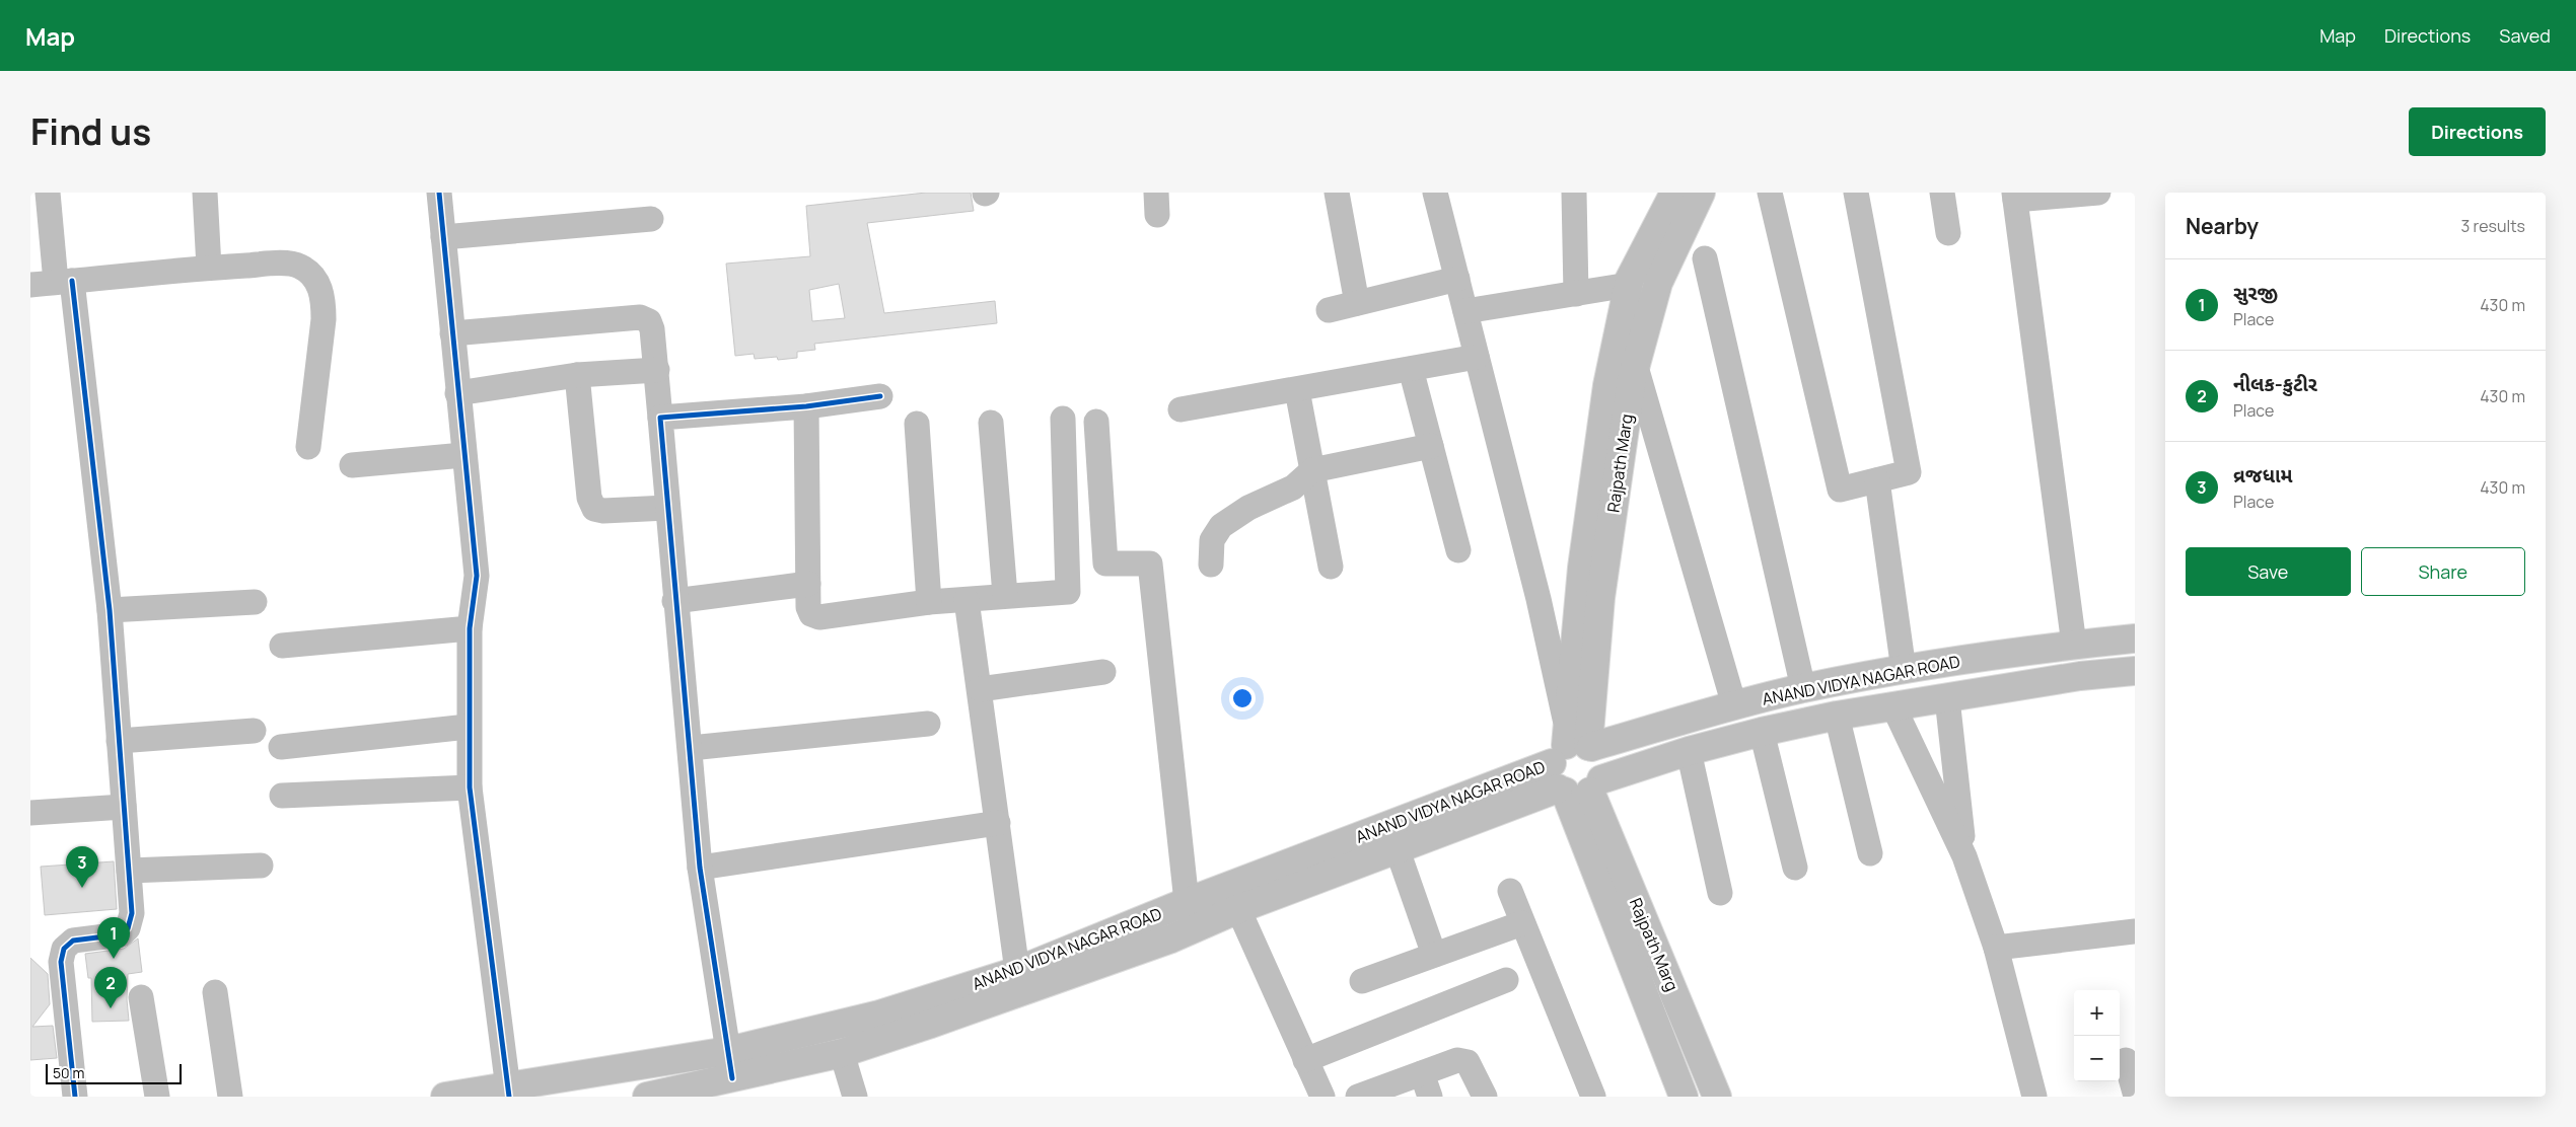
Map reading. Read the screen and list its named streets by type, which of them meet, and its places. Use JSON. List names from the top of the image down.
{
  "streets": {
    "main road": ["Rajpath Marg", "ANAND VIDYA NAGAR ROAD"]
  },
  "crossings": [
    ["Rajpath Marg", "ANAND VIDYA NAGAR ROAD"]
  ],
  "scale_bar": "50 m",
  "page": {
    "header": "Map",
    "nav": ["Map", "Directions", "Saved"],
    "title": "Find us",
    "buttons": [
      "Directions",
      ["Save", "Share"]
    ],
    "heading": ["Nearby", "3 results"],
    "list": [
      {
        "mark": "1",
        "name": "સુરજી",
        "note": "Place",
        "value": "430 m"
      },
      {
        "mark": "2",
        "name": "નીલક-કુટીર",
        "note": "Place",
        "value": "430 m"
      },
      {
        "mark": "3",
        "name": "વ્રજધામ",
        "note": "Place",
        "value": "430 m"
      }
    ],
    "pins": ["3", "1", "2"],
    "map_buttons": ["+", "−"],
    "scale": "50 m"
  }
}
